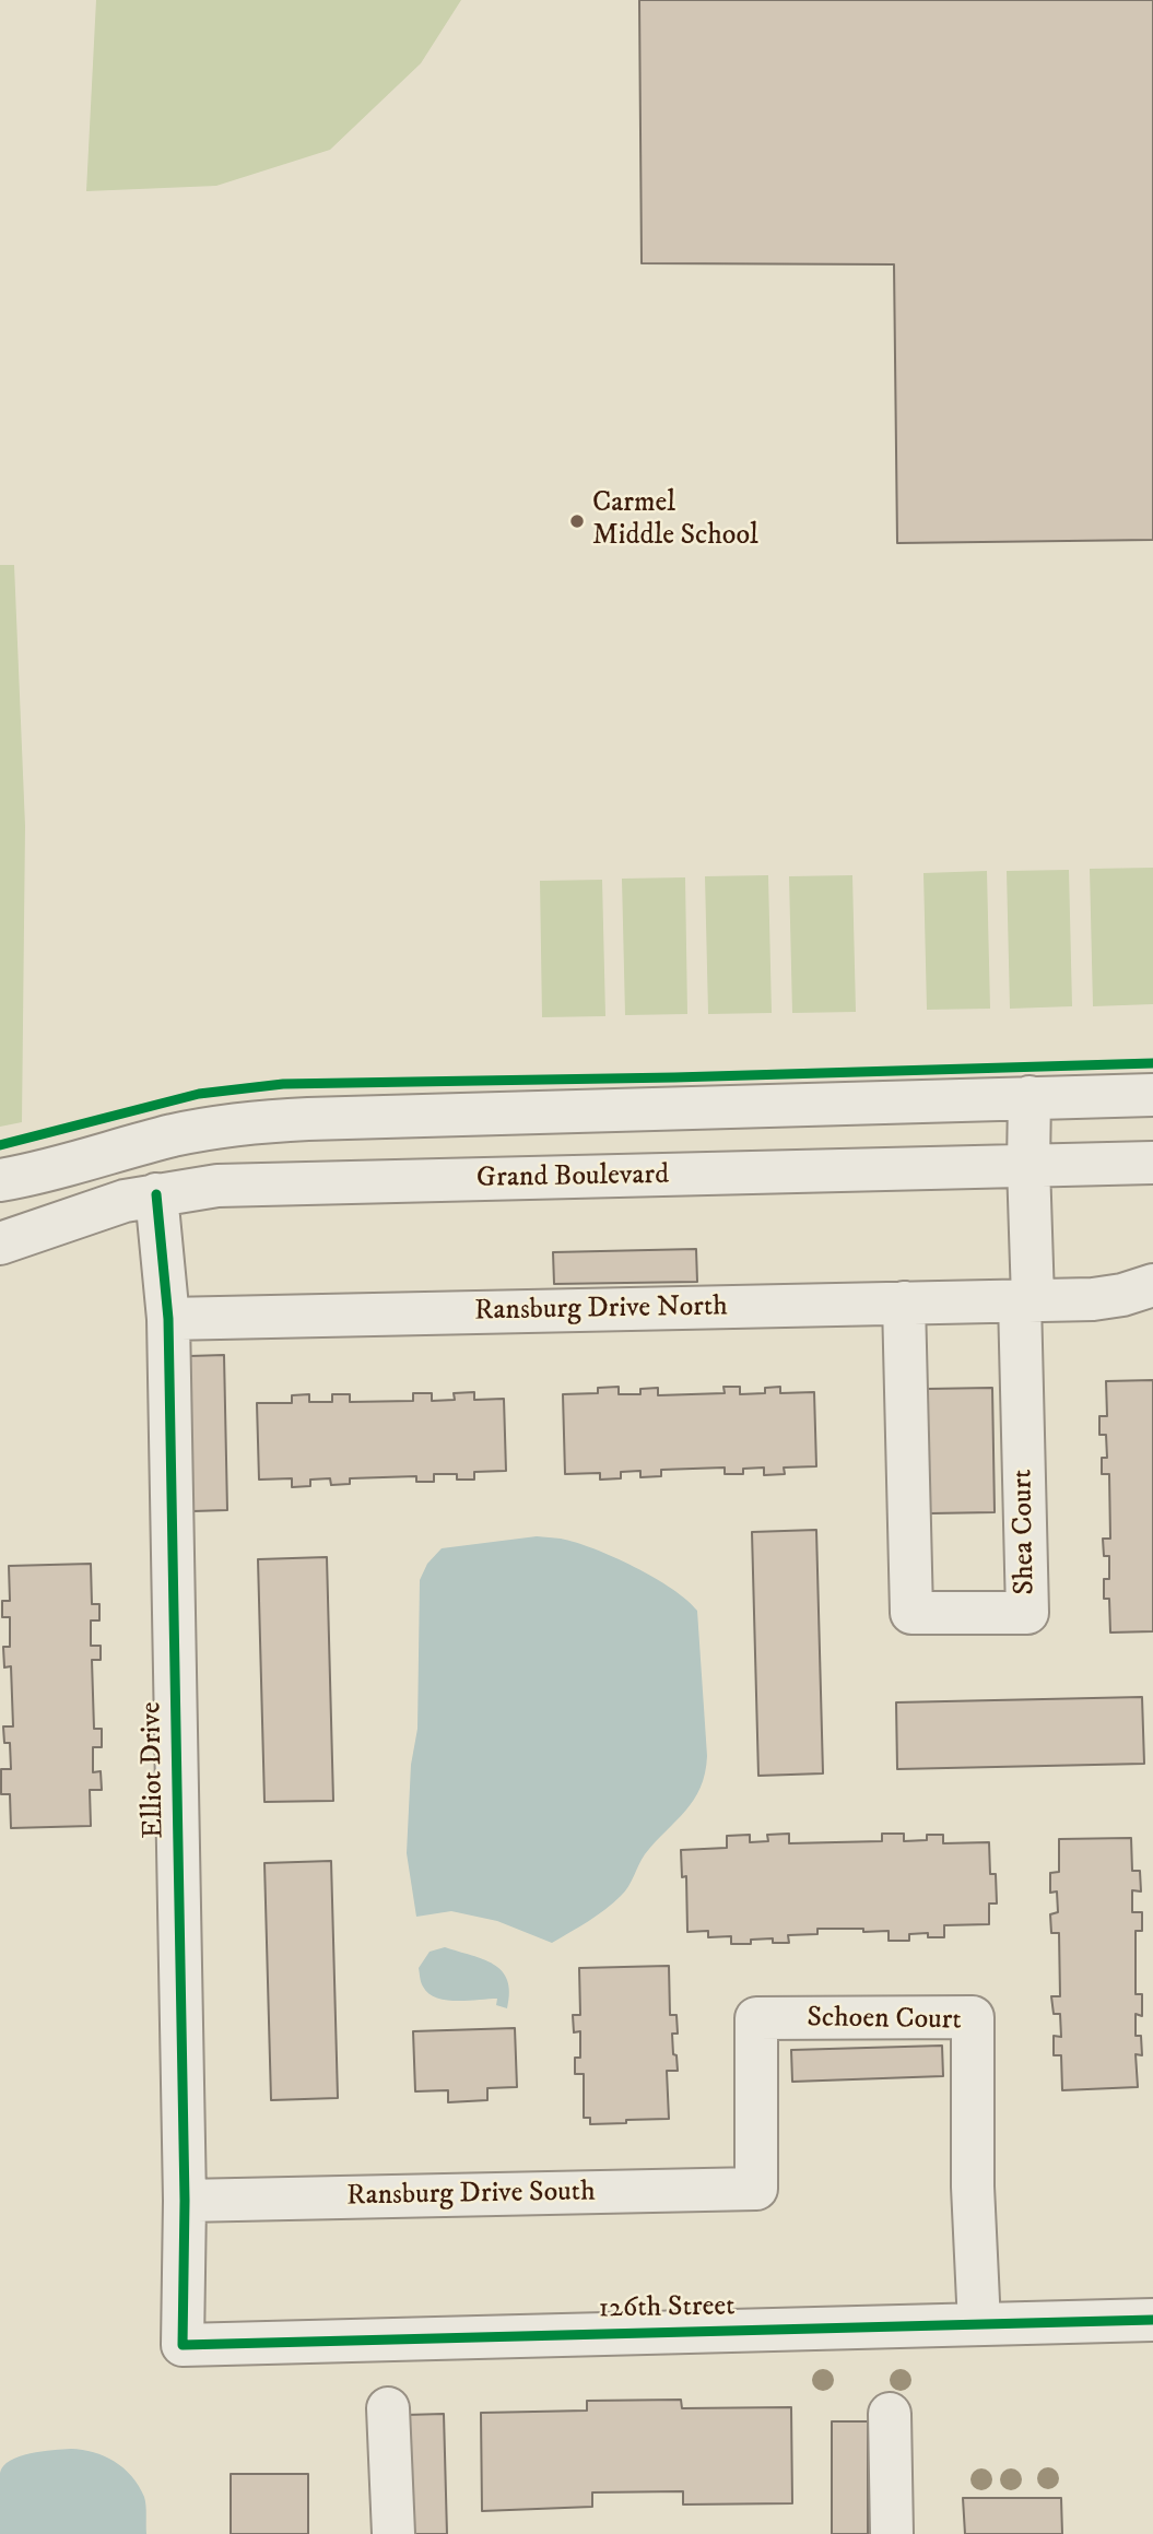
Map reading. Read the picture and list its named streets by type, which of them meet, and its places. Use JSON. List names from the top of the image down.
{
  "streets": {
    "street": [
      "Grand Boulevard",
      "Ransburg Drive North",
      "Shea Court",
      "Elliot Drive",
      "Schoen Court",
      "Ransburg Drive South",
      "126th Street"
    ]
  },
  "crossings": [
    ["Grand Boulevard", "Elliot Drive"],
    ["Ransburg Drive North", "Shea Court"],
    ["Ransburg Drive North", "Elliot Drive"],
    ["Elliot Drive", "Ransburg Drive South"],
    ["Elliot Drive", "126th Street"],
    ["Schoen Court", "Ransburg Drive South"],
    ["Schoen Court", "126th Street"]
  ],
  "places": ["Carmel Middle School"]
}
